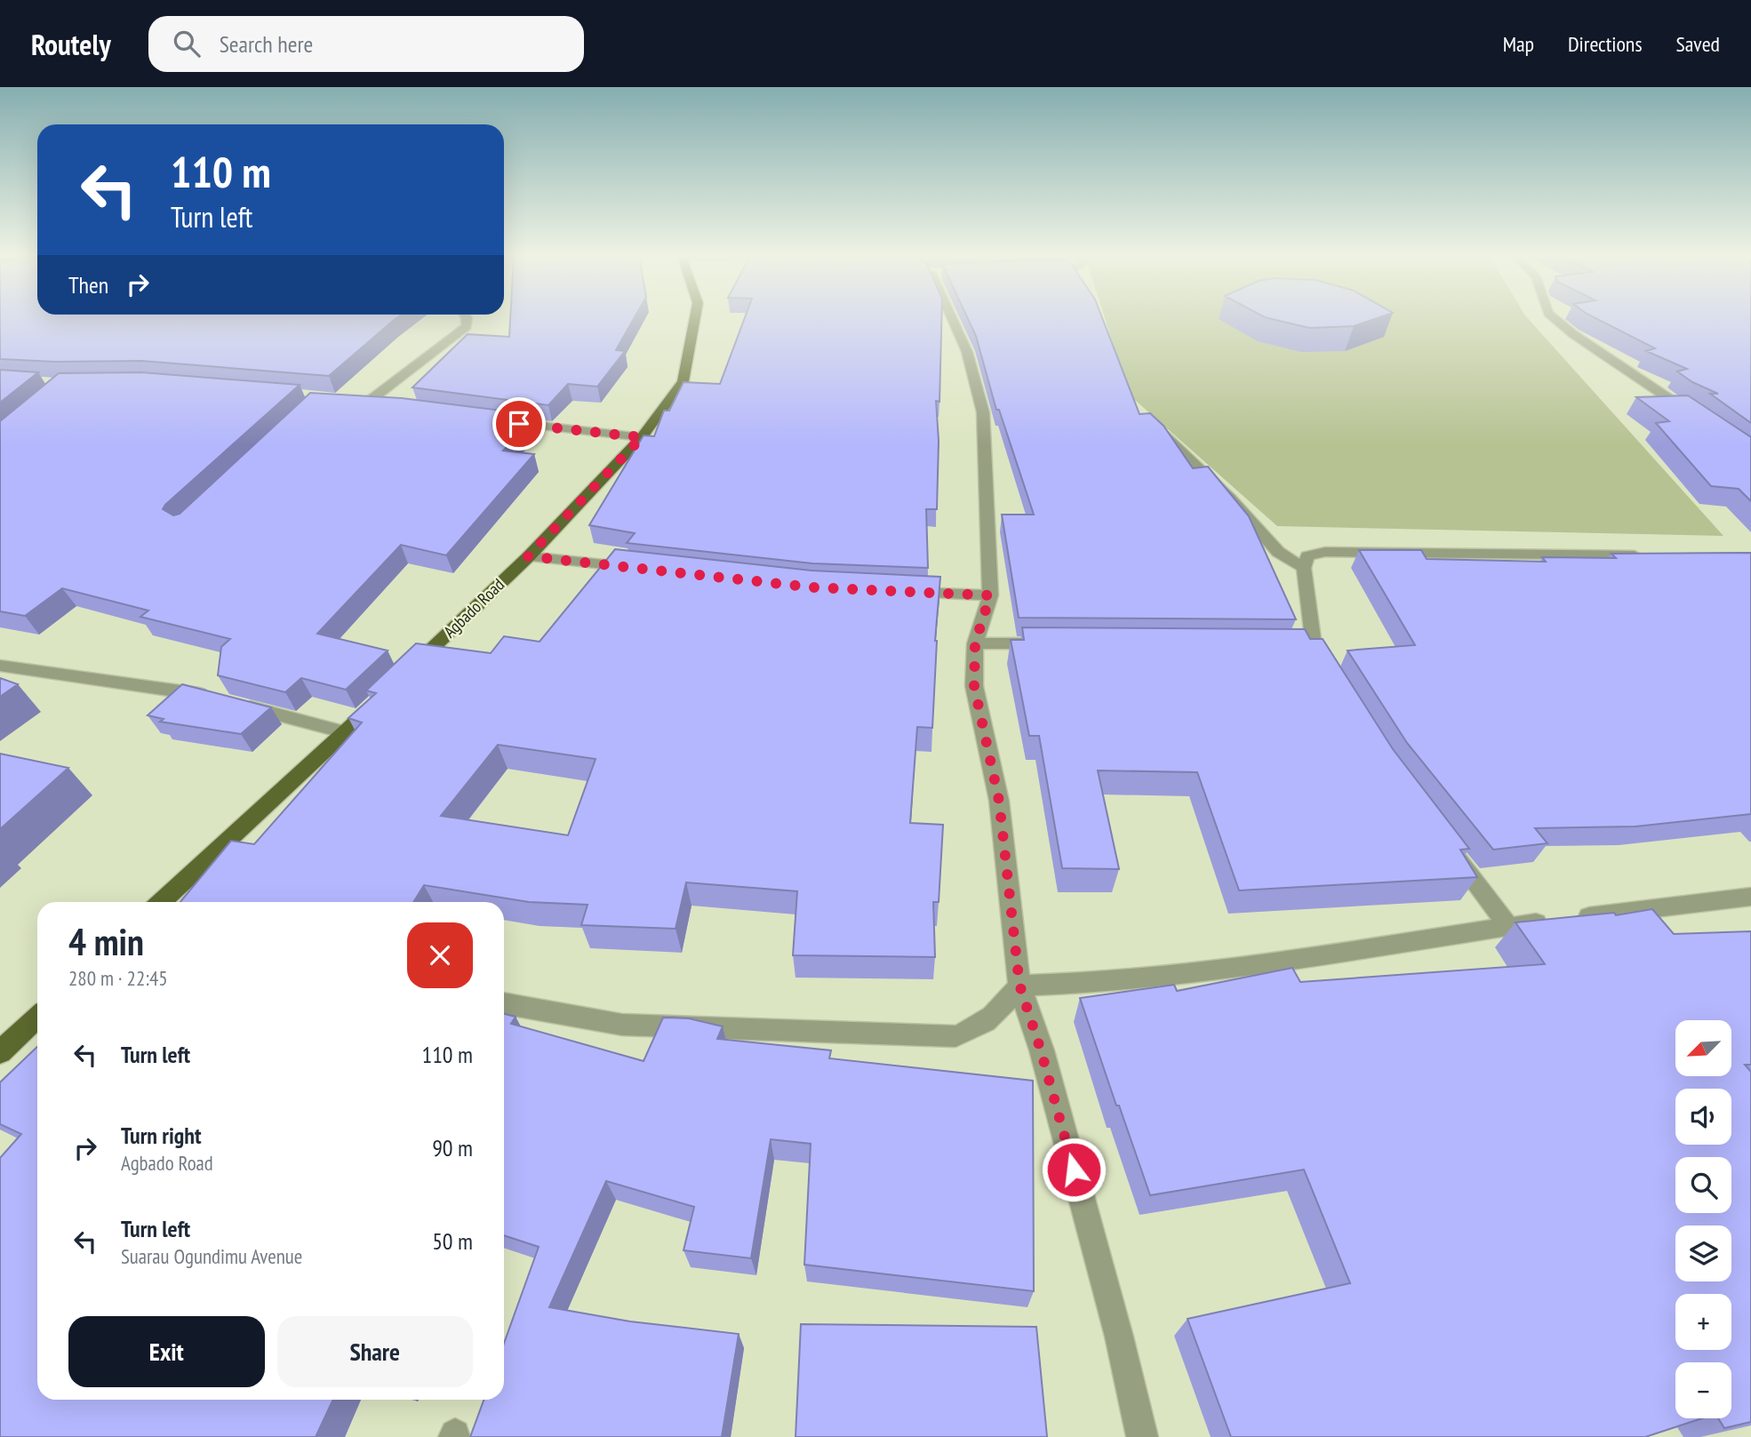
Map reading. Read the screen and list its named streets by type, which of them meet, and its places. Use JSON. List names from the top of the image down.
{
  "streets": {
    "main road": ["Agbado Road"]
  },
  "north": "bottom left",
  "page": {
    "header": "Routely",
    "search": "Search here",
    "nav": ["Map", "Directions", "Saved"],
    "turn": ["110 m", "Turn left"],
    "then": "Then",
    "heading": ["4 min", "280 m · 22:45"],
    "list": [
      {
        "name": "Turn left",
        "value": "110 m"
      },
      {
        "name": "Turn right",
        "note": "Agbado Road",
        "value": "90 m"
      },
      {
        "name": "Turn left",
        "note": "Suarau Ogundimu Avenue",
        "value": "50 m"
      }
    ],
    "map_buttons": ["+", "−"],
    "buttons": ["Exit", "Share"]
  }
}
